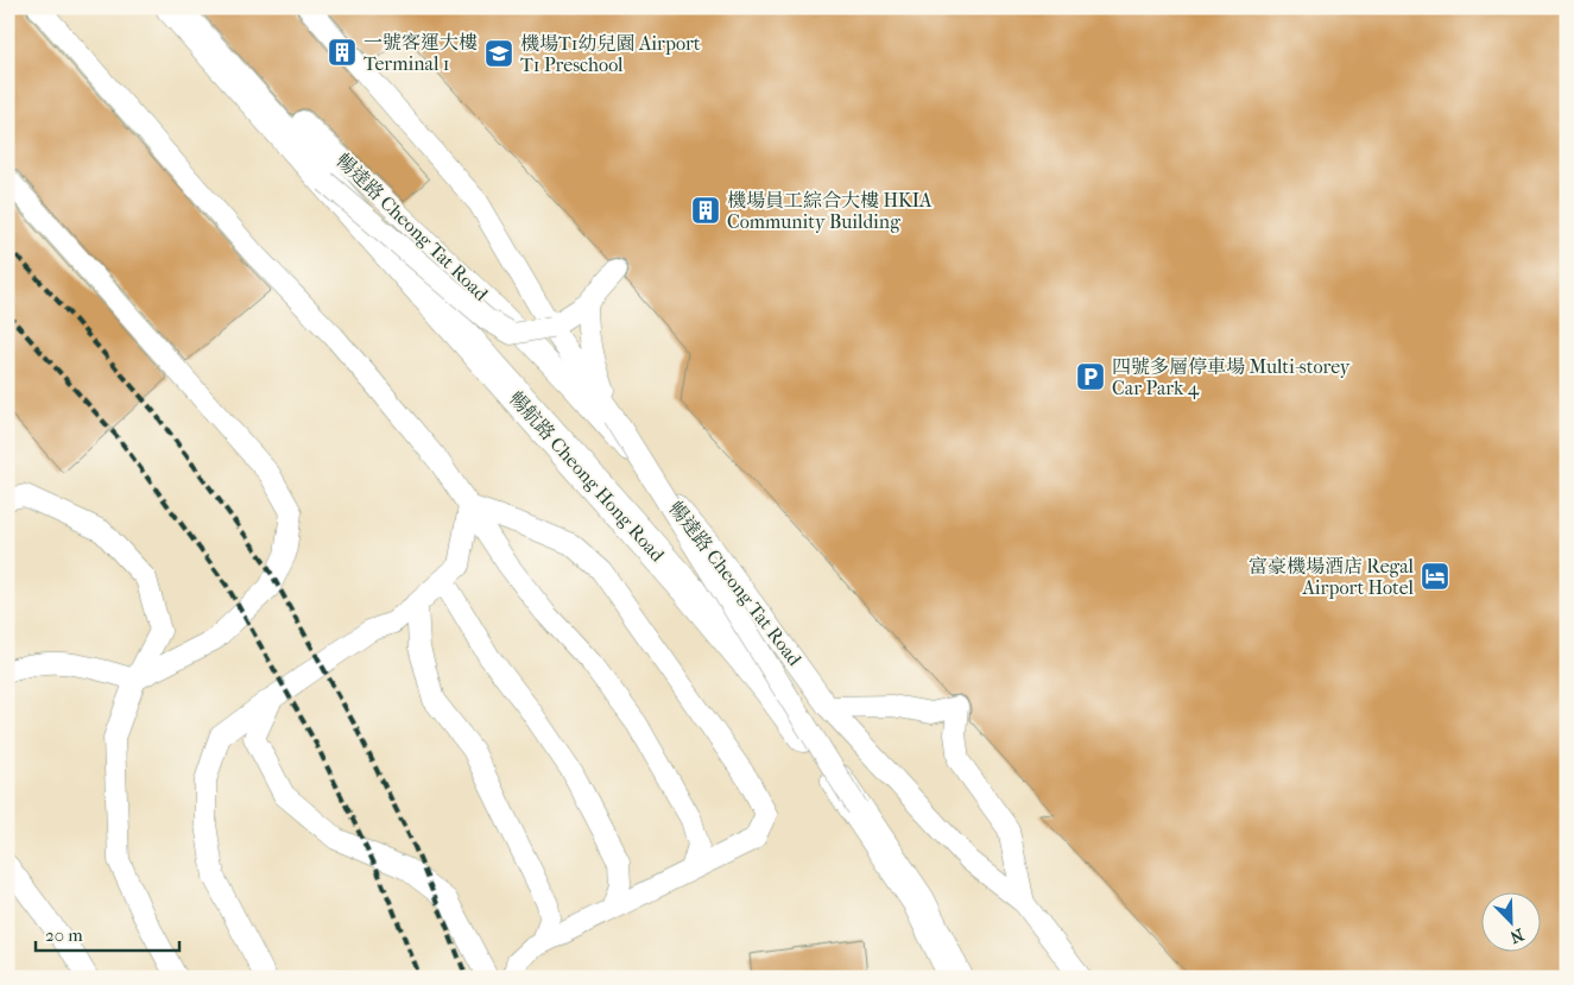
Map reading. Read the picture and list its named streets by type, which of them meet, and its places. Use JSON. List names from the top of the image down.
{
  "streets": {
    "street": ["暢航路 Cheong Hong Road"],
    "lane": ["暢達路 Cheong Tat Road"]
  },
  "places": {
    "building": ["一號客運大樓 Terminal 1", "機場員工綜合大樓 HKIA Community Building"],
    "school or university": ["機場T1幼兒園 Airport T1 Preschool"],
    "parking": ["四號多層停車場 Multi-storey Car Park 4"],
    "hotel": ["富豪機場酒店 Regal Airport Hotel"]
  },
  "scale_bar": "20 m",
  "north": "bottom right"
}
